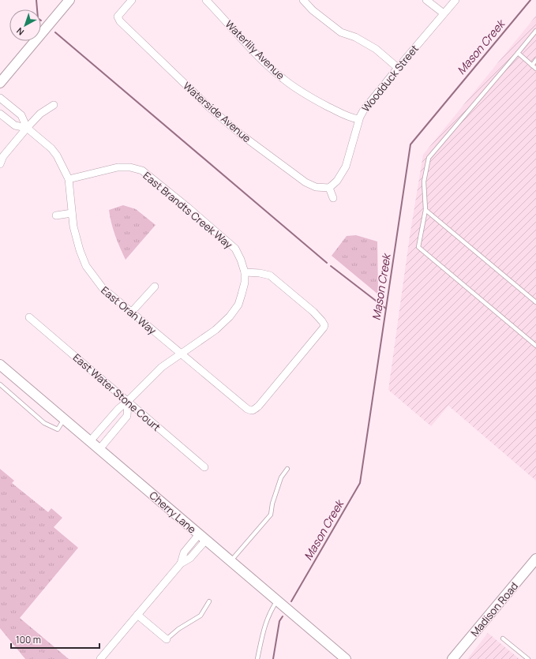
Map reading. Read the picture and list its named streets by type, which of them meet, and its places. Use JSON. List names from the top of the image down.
{
  "streets": {
    "main road": ["Cherry Lane", "Madison Road"],
    "street": [
      "Waterlily Avenue",
      "Woodduck Street",
      "Waterside Avenue",
      "East Brandts Creek Way",
      "East Orah Way",
      "East Water Stone Court"
    ]
  },
  "crossings": [
    ["Waterlily Avenue", "Woodduck Street"],
    ["Woodduck Street", "Waterside Avenue"],
    ["East Brandts Creek Way", "East Orah Way"],
    ["East Brandts Creek Way", "East Water Stone Court"],
    ["East Brandts Creek Way", "Cherry Lane"]
  ],
  "water": ["Mason Creek"],
  "scale_bar": "100 m",
  "north": "bottom left"
}
